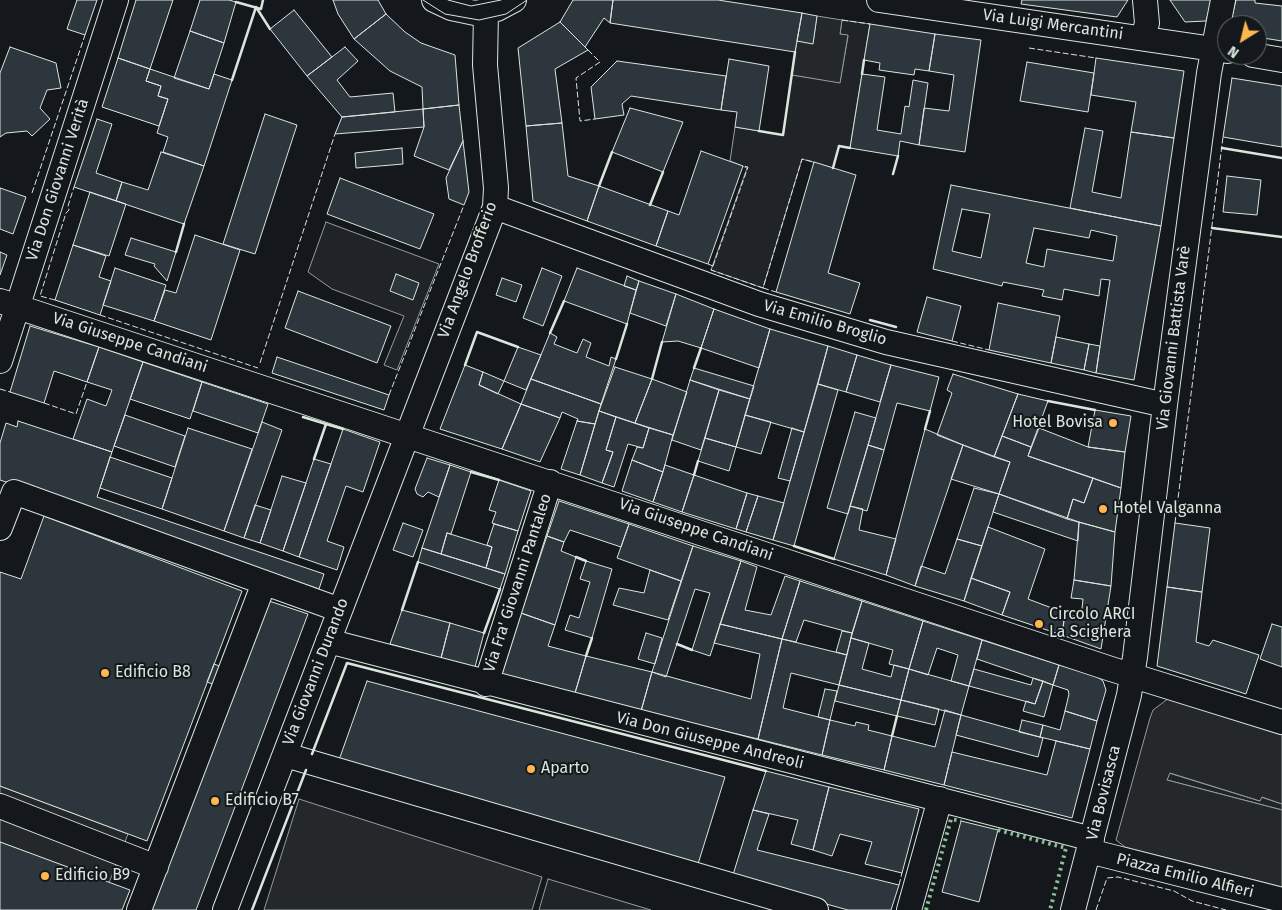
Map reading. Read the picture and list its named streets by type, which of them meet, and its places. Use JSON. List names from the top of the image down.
{
  "streets": {
    "street": [
      "Via Luigi Mercantini",
      "Via Don Giovanni Verità",
      "Via Angelo Brofferio",
      "Via Emilio Broglio",
      "Via Giovanni Battista Varè",
      "Via Giuseppe Candiani",
      "Via Fra' Giovanni Pantaleo",
      "Via Giovanni Durando",
      "Via Don Giuseppe Andreoli",
      "Via Bovisasca",
      "Piazza Emilio Alfieri"
    ]
  },
  "crossings": [
    ["Via Don Giovanni Verità", "Via Giuseppe Candiani"],
    ["Via Angelo Brofferio", "Via Emilio Broglio"],
    ["Via Angelo Brofferio", "Via Giuseppe Candiani"],
    ["Via Angelo Brofferio", "Via Giovanni Durando"],
    ["Via Emilio Broglio", "Via Giovanni Battista Varè"],
    ["Via Giovanni Battista Varè", "Via Giuseppe Candiani"],
    ["Via Giovanni Battista Varè", "Via Bovisasca"],
    ["Via Giuseppe Candiani", "Via Fra' Giovanni Pantaleo"],
    ["Via Giuseppe Candiani", "Via Giovanni Durando"],
    ["Via Giuseppe Candiani", "Via Bovisasca"],
    ["Via Fra' Giovanni Pantaleo", "Via Don Giuseppe Andreoli"],
    ["Via Giovanni Durando", "Via Don Giuseppe Andreoli"],
    ["Via Don Giuseppe Andreoli", "Via Bovisasca"],
    ["Via Don Giuseppe Andreoli", "Piazza Emilio Alfieri"],
    ["Via Bovisasca", "Piazza Emilio Alfieri"]
  ],
  "places": [
    "Hotel Bovisa",
    "Hotel Valganna",
    "Circolo ARCI La Scighera",
    "Edificio B8",
    "Aparto",
    "Edificio B7",
    "Edificio B9"
  ],
  "north": "bottom left"
}
